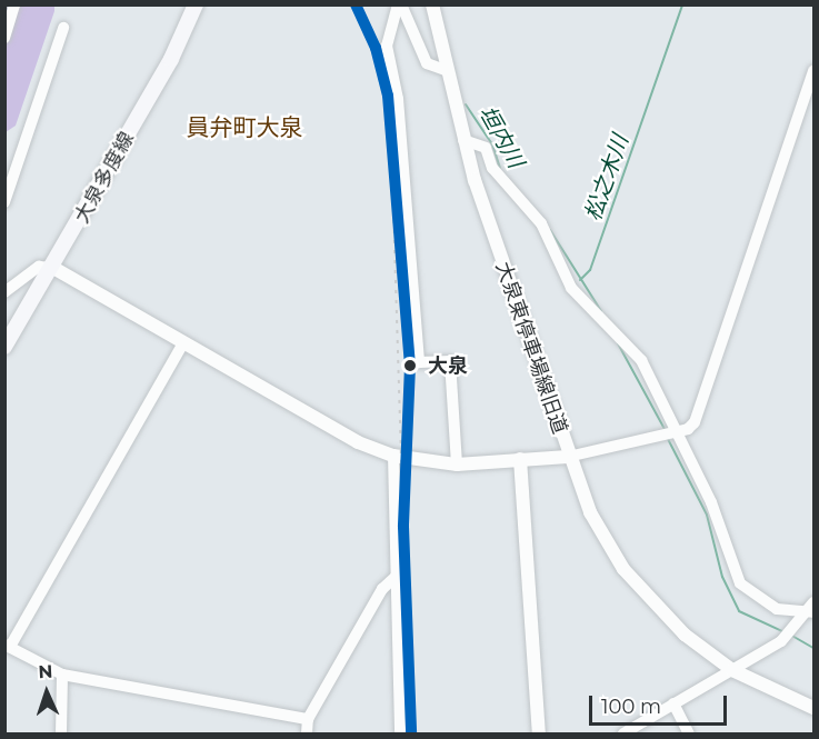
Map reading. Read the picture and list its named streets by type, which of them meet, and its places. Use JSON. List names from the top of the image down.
{
  "streets": {
    "main road": ["大泉多度線"],
    "street": ["大泉東停車場線旧道"]
  },
  "crossings": [
    ["大泉多度線", "大泉東停車場線旧道"]
  ],
  "districts": ["員弁町大泉"],
  "water": ["垣内川", "松之木川"],
  "places": ["大泉"],
  "scale_bar": "100 m",
  "north": "top"
}
